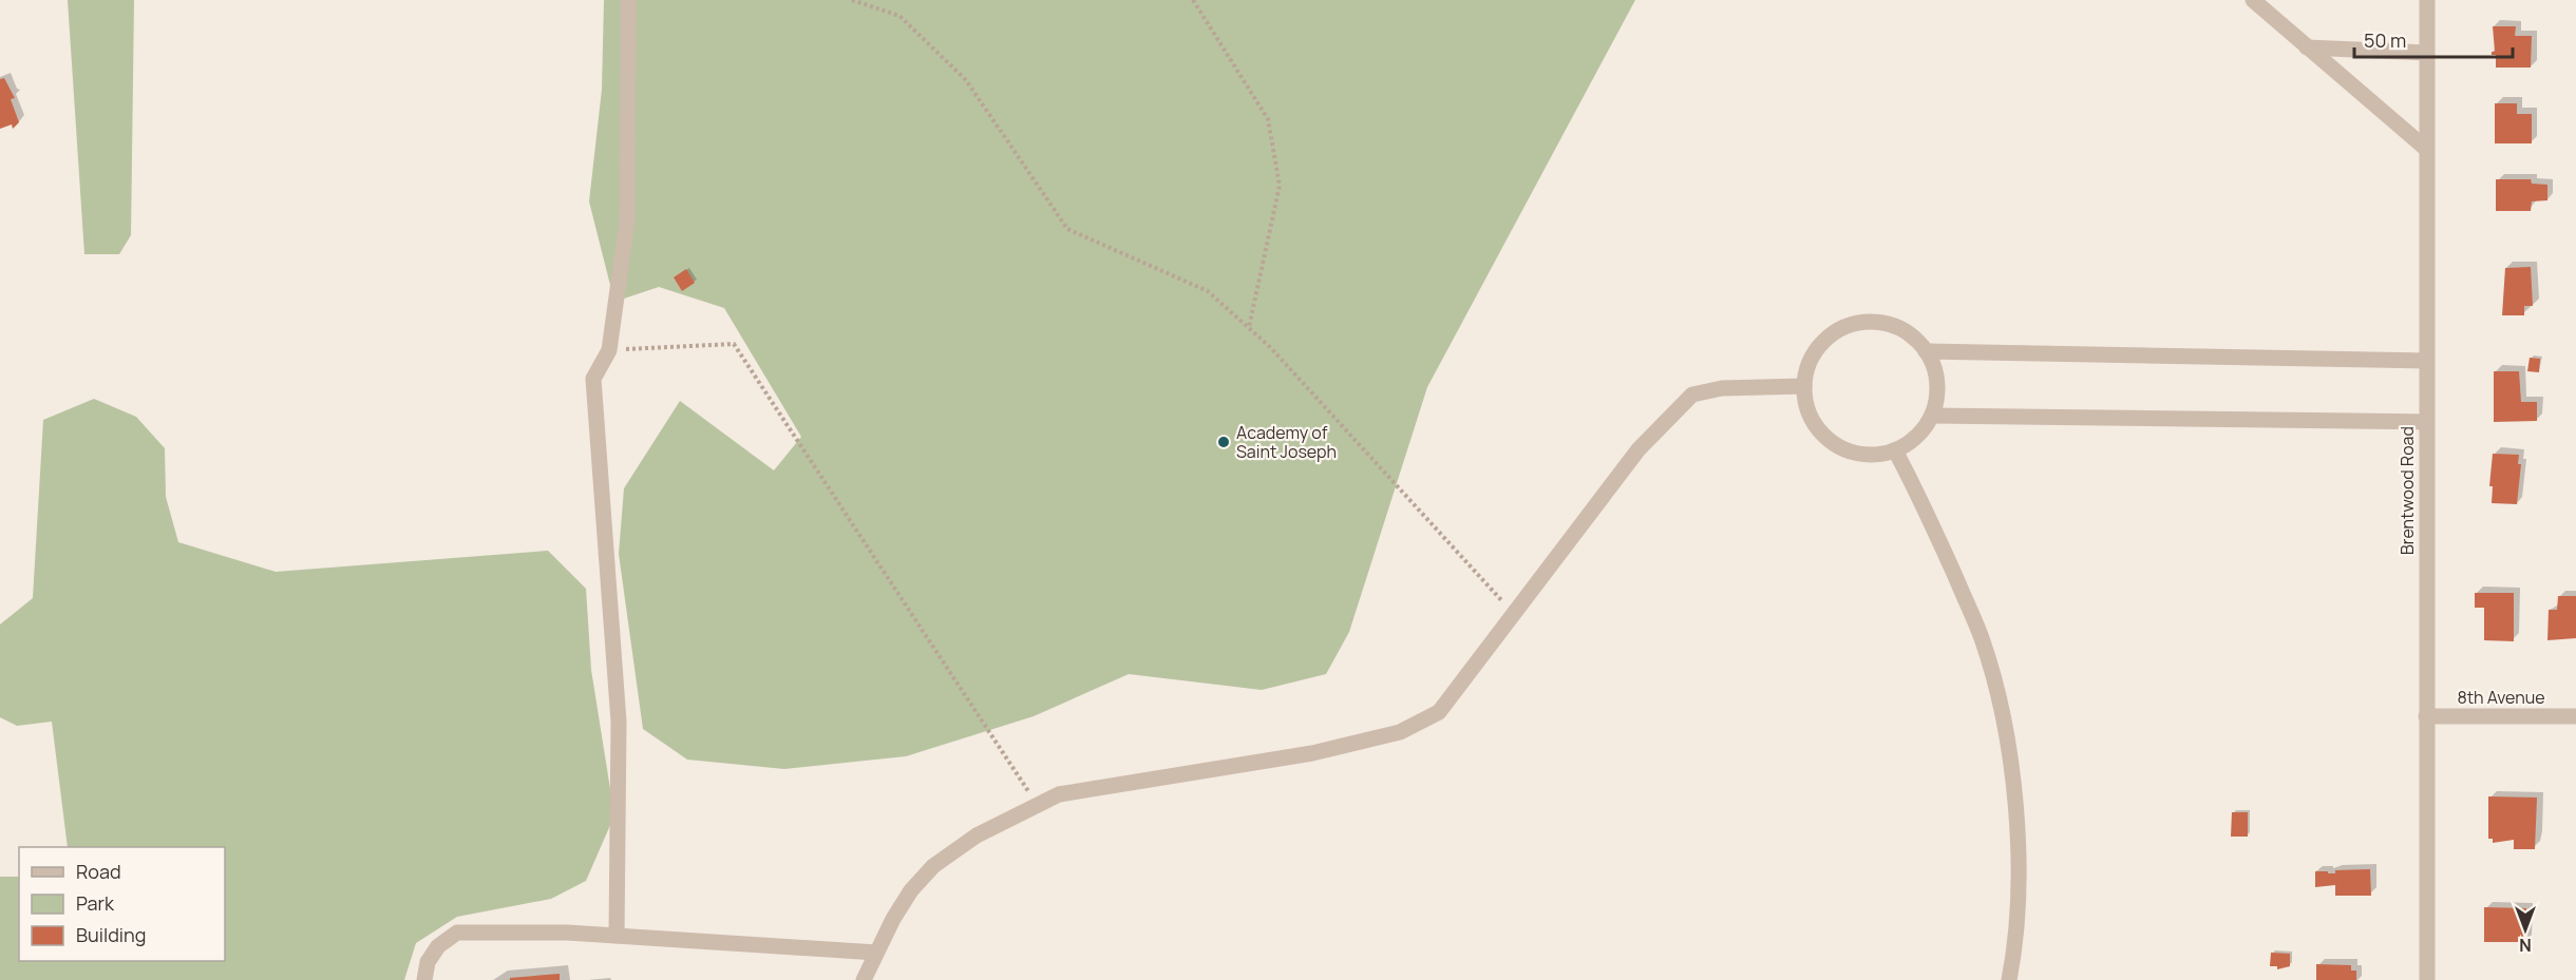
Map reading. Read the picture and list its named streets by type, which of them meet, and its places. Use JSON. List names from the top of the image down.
{
  "streets": {
    "street": ["Brentwood Road", "8th Avenue"]
  },
  "crossings": [
    ["Brentwood Road", "8th Avenue"]
  ],
  "places": ["Academy of Saint Joseph"],
  "legend": ["Road", "Park", "Building"],
  "scale_bar": "50 m",
  "north": "bottom"
}
